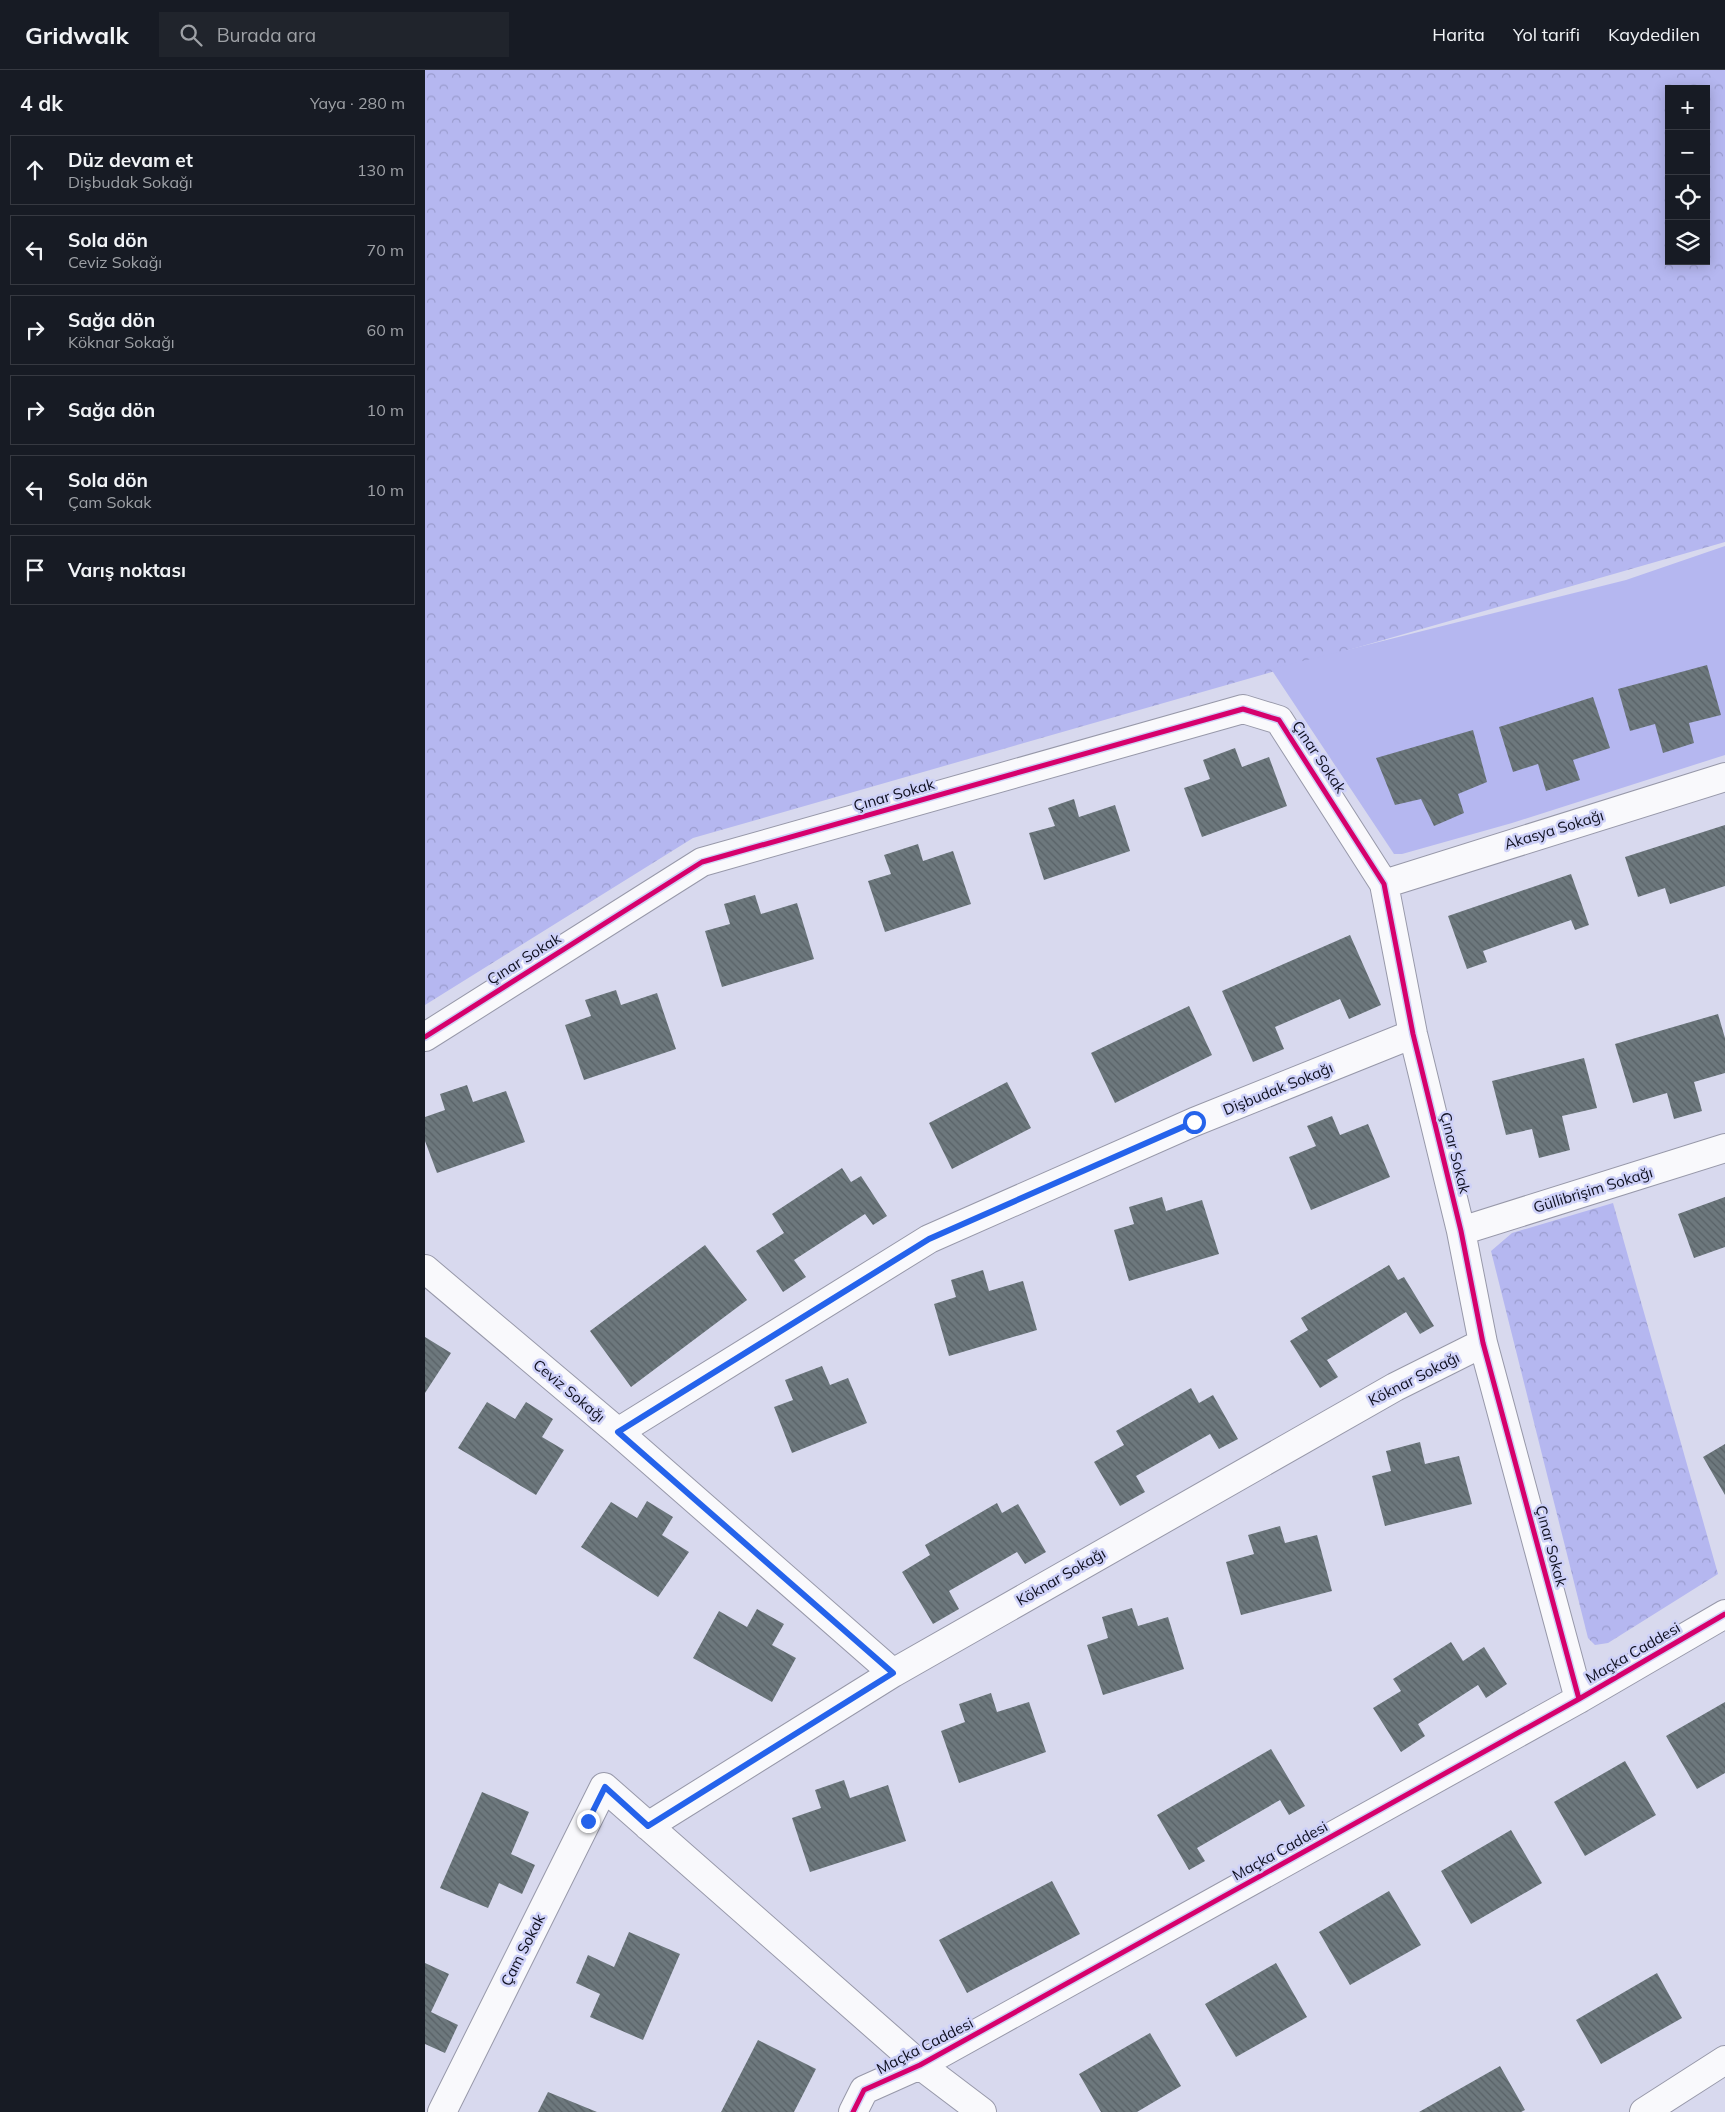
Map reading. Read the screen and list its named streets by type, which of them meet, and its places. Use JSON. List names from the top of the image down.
{
  "streets": {
    "street": [
      "Çınar Sokak",
      "Akasya Sokağı",
      "Dişbudak Sokağı",
      "Güllibrişim Sokağı",
      "Köknar Sokağı",
      "Ceviz Sokağı",
      "Maçka Caddesi",
      "Çam Sokak"
    ]
  },
  "crossings": [
    ["Çınar Sokak", "Akasya Sokağı"],
    ["Çınar Sokak", "Dişbudak Sokağı"],
    ["Çınar Sokak", "Güllibrişim Sokağı"],
    ["Çınar Sokak", "Köknar Sokağı"],
    ["Çınar Sokak", "Maçka Caddesi"],
    ["Dişbudak Sokağı", "Ceviz Sokağı"],
    ["Köknar Sokağı", "Ceviz Sokağı"],
    ["Köknar Sokağı", "Çam Sokak"]
  ],
  "page": {
    "header": "Gridwalk",
    "search": "Burada ara",
    "nav": ["Harita", "Yol tarifi", "Kaydedilen"],
    "heading": ["4 dk", "Yaya · 280 m"],
    "map_buttons": ["+", "−"],
    "list": [
      ["Düz devam et", "Dişbudak Sokağı", "130 m"],
      ["Sola dön", "Ceviz Sokağı", "70 m"],
      ["Sağa dön", "Köknar Sokağı", "60 m"],
      ["Sağa dön", "10 m"],
      ["Sola dön", "Çam Sokak", "10 m"],
      "Varış noktası"
    ]
  }
}
